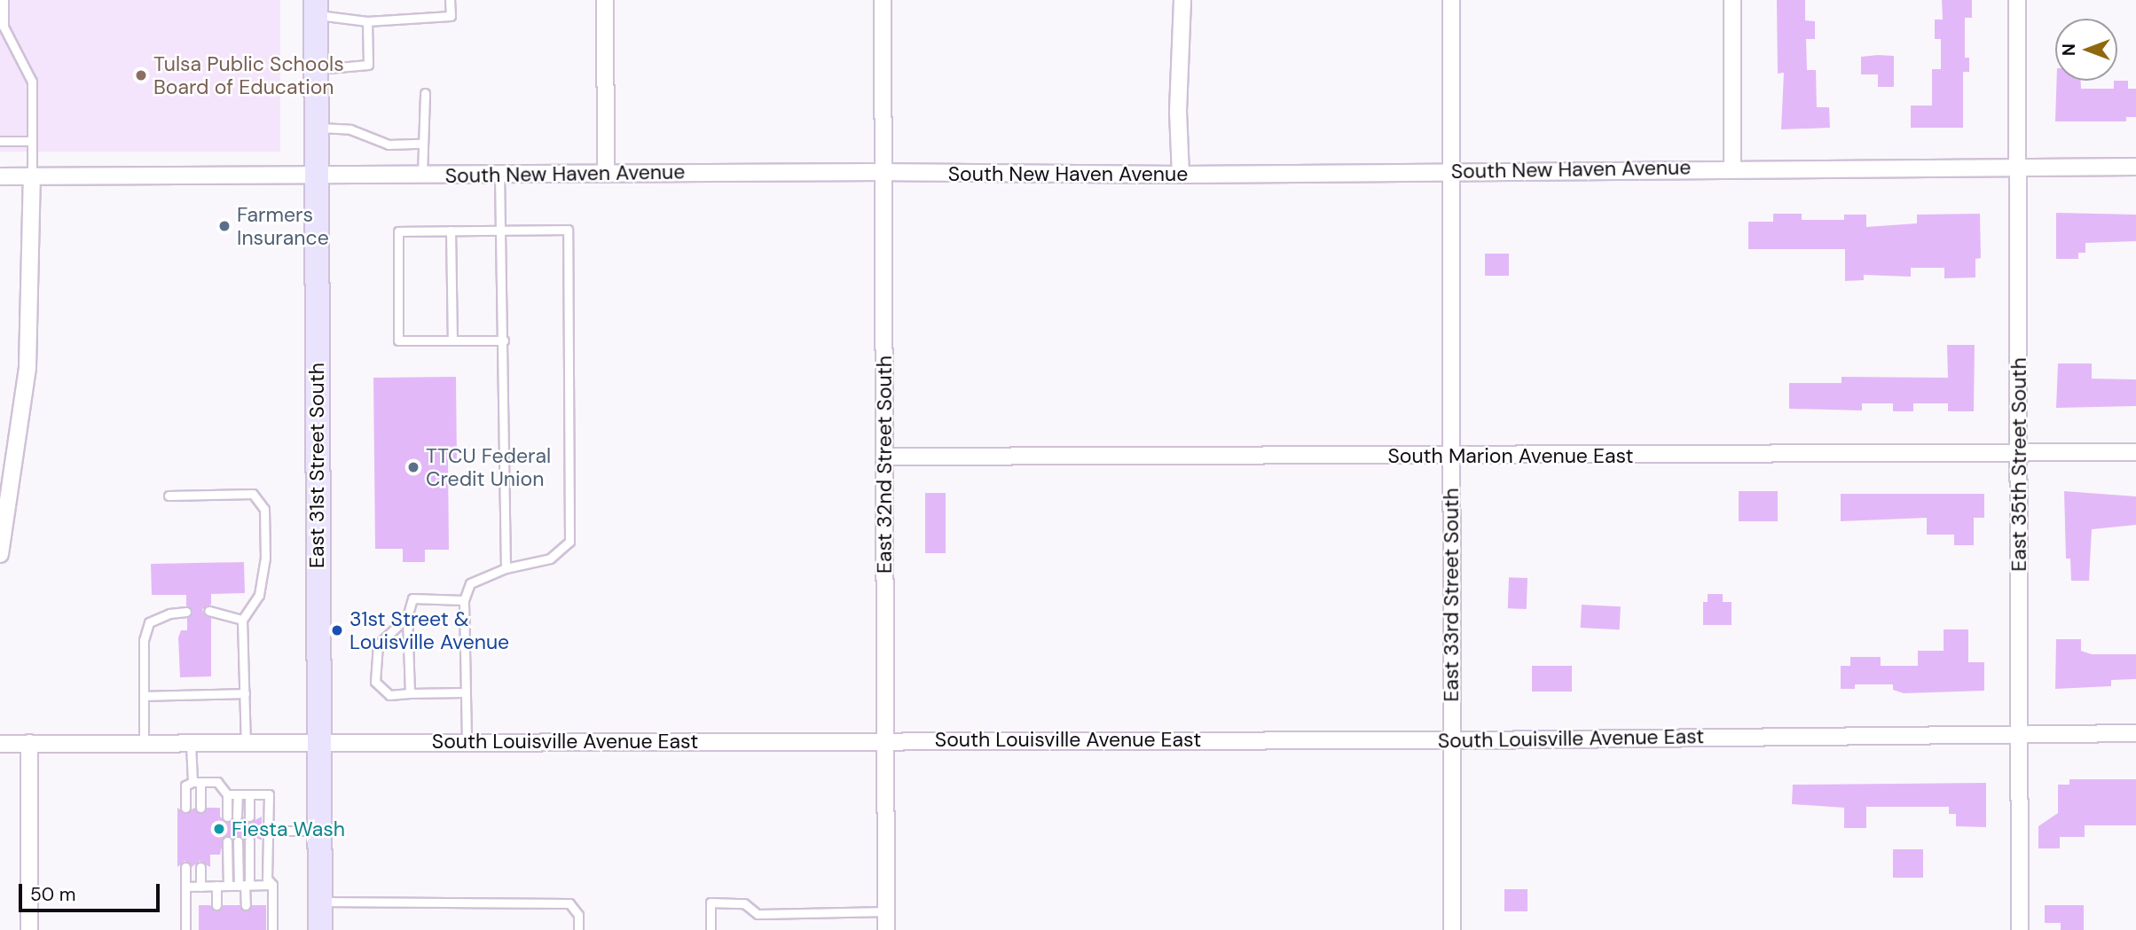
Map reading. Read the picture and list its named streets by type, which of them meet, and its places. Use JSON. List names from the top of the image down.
{
  "streets": {
    "main road": ["East 31st Street South"],
    "street": [
      "South New Haven Avenue",
      "South Marion Avenue East",
      "East 32nd Street South",
      "East 35th Street South",
      "East 33rd Street South",
      "South Louisville Avenue East"
    ]
  },
  "crossings": [
    ["South New Haven Avenue", "East 32nd Street South"],
    ["South New Haven Avenue", "East 35th Street South"],
    ["South New Haven Avenue", "East 31st Street South"],
    ["South New Haven Avenue", "East 33rd Street South"],
    ["South Marion Avenue East", "East 32nd Street South"],
    ["South Marion Avenue East", "East 35th Street South"],
    ["South Marion Avenue East", "East 33rd Street South"],
    ["East 32nd Street South", "South Louisville Avenue East"],
    ["East 35th Street South", "South Louisville Avenue East"],
    ["East 31st Street South", "South Louisville Avenue East"],
    ["East 33rd Street South", "South Louisville Avenue East"]
  ],
  "places": [
    "Tulsa Public Schools Board of Education",
    "Farmers Insurance",
    "TTCU Federal Credit Union",
    "31st Street & Louisville Avenue",
    "Fiesta Wash"
  ],
  "scale_bar": "50 m",
  "north": "left"
}
